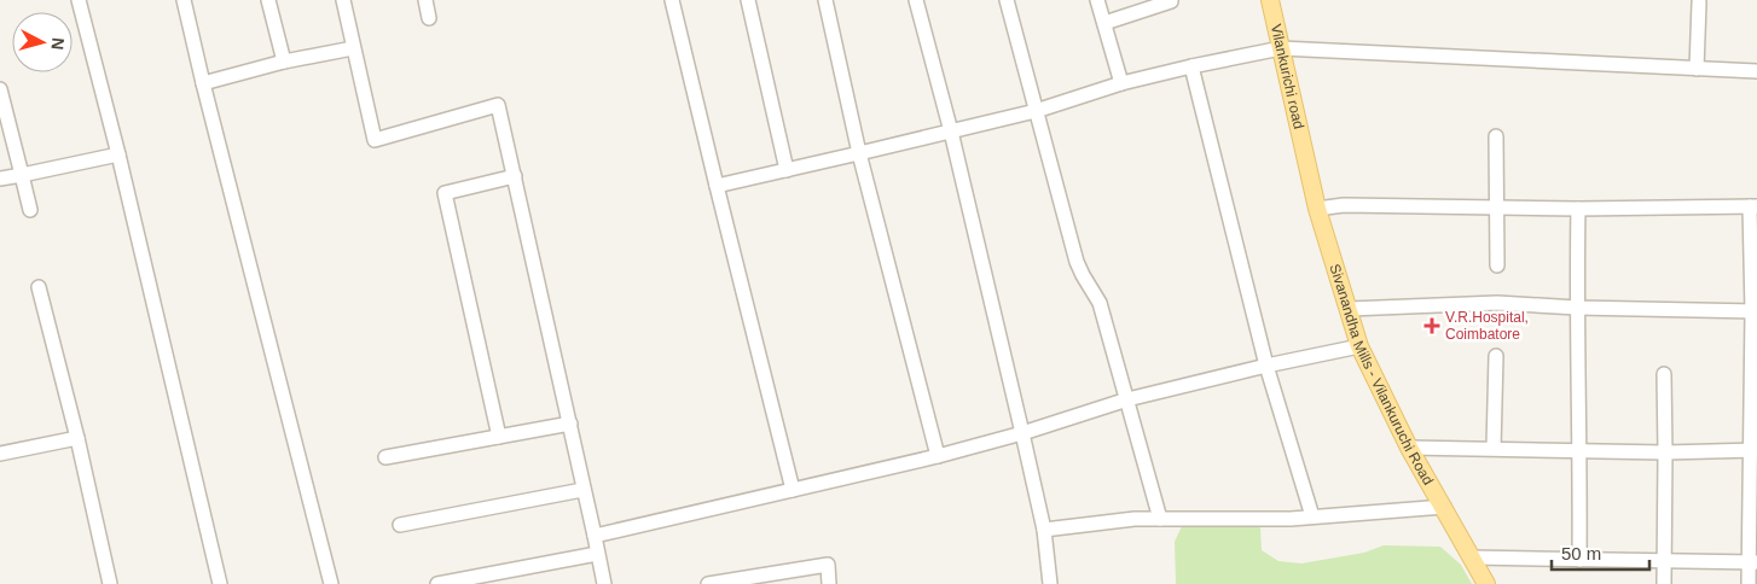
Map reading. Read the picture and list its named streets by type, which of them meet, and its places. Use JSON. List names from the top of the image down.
{
  "streets": {
    "main road": ["Vilankurichi road", "Sivanandha Mills - Vilankuruchi Road"]
  },
  "crossings": [
    ["Vilankurichi road", "Sivanandha Mills - Vilankuruchi Road"]
  ],
  "places": {
    "health": ["V.R.Hospital, Coimbatore"]
  },
  "scale_bar": "50 m",
  "north": "right"
}
